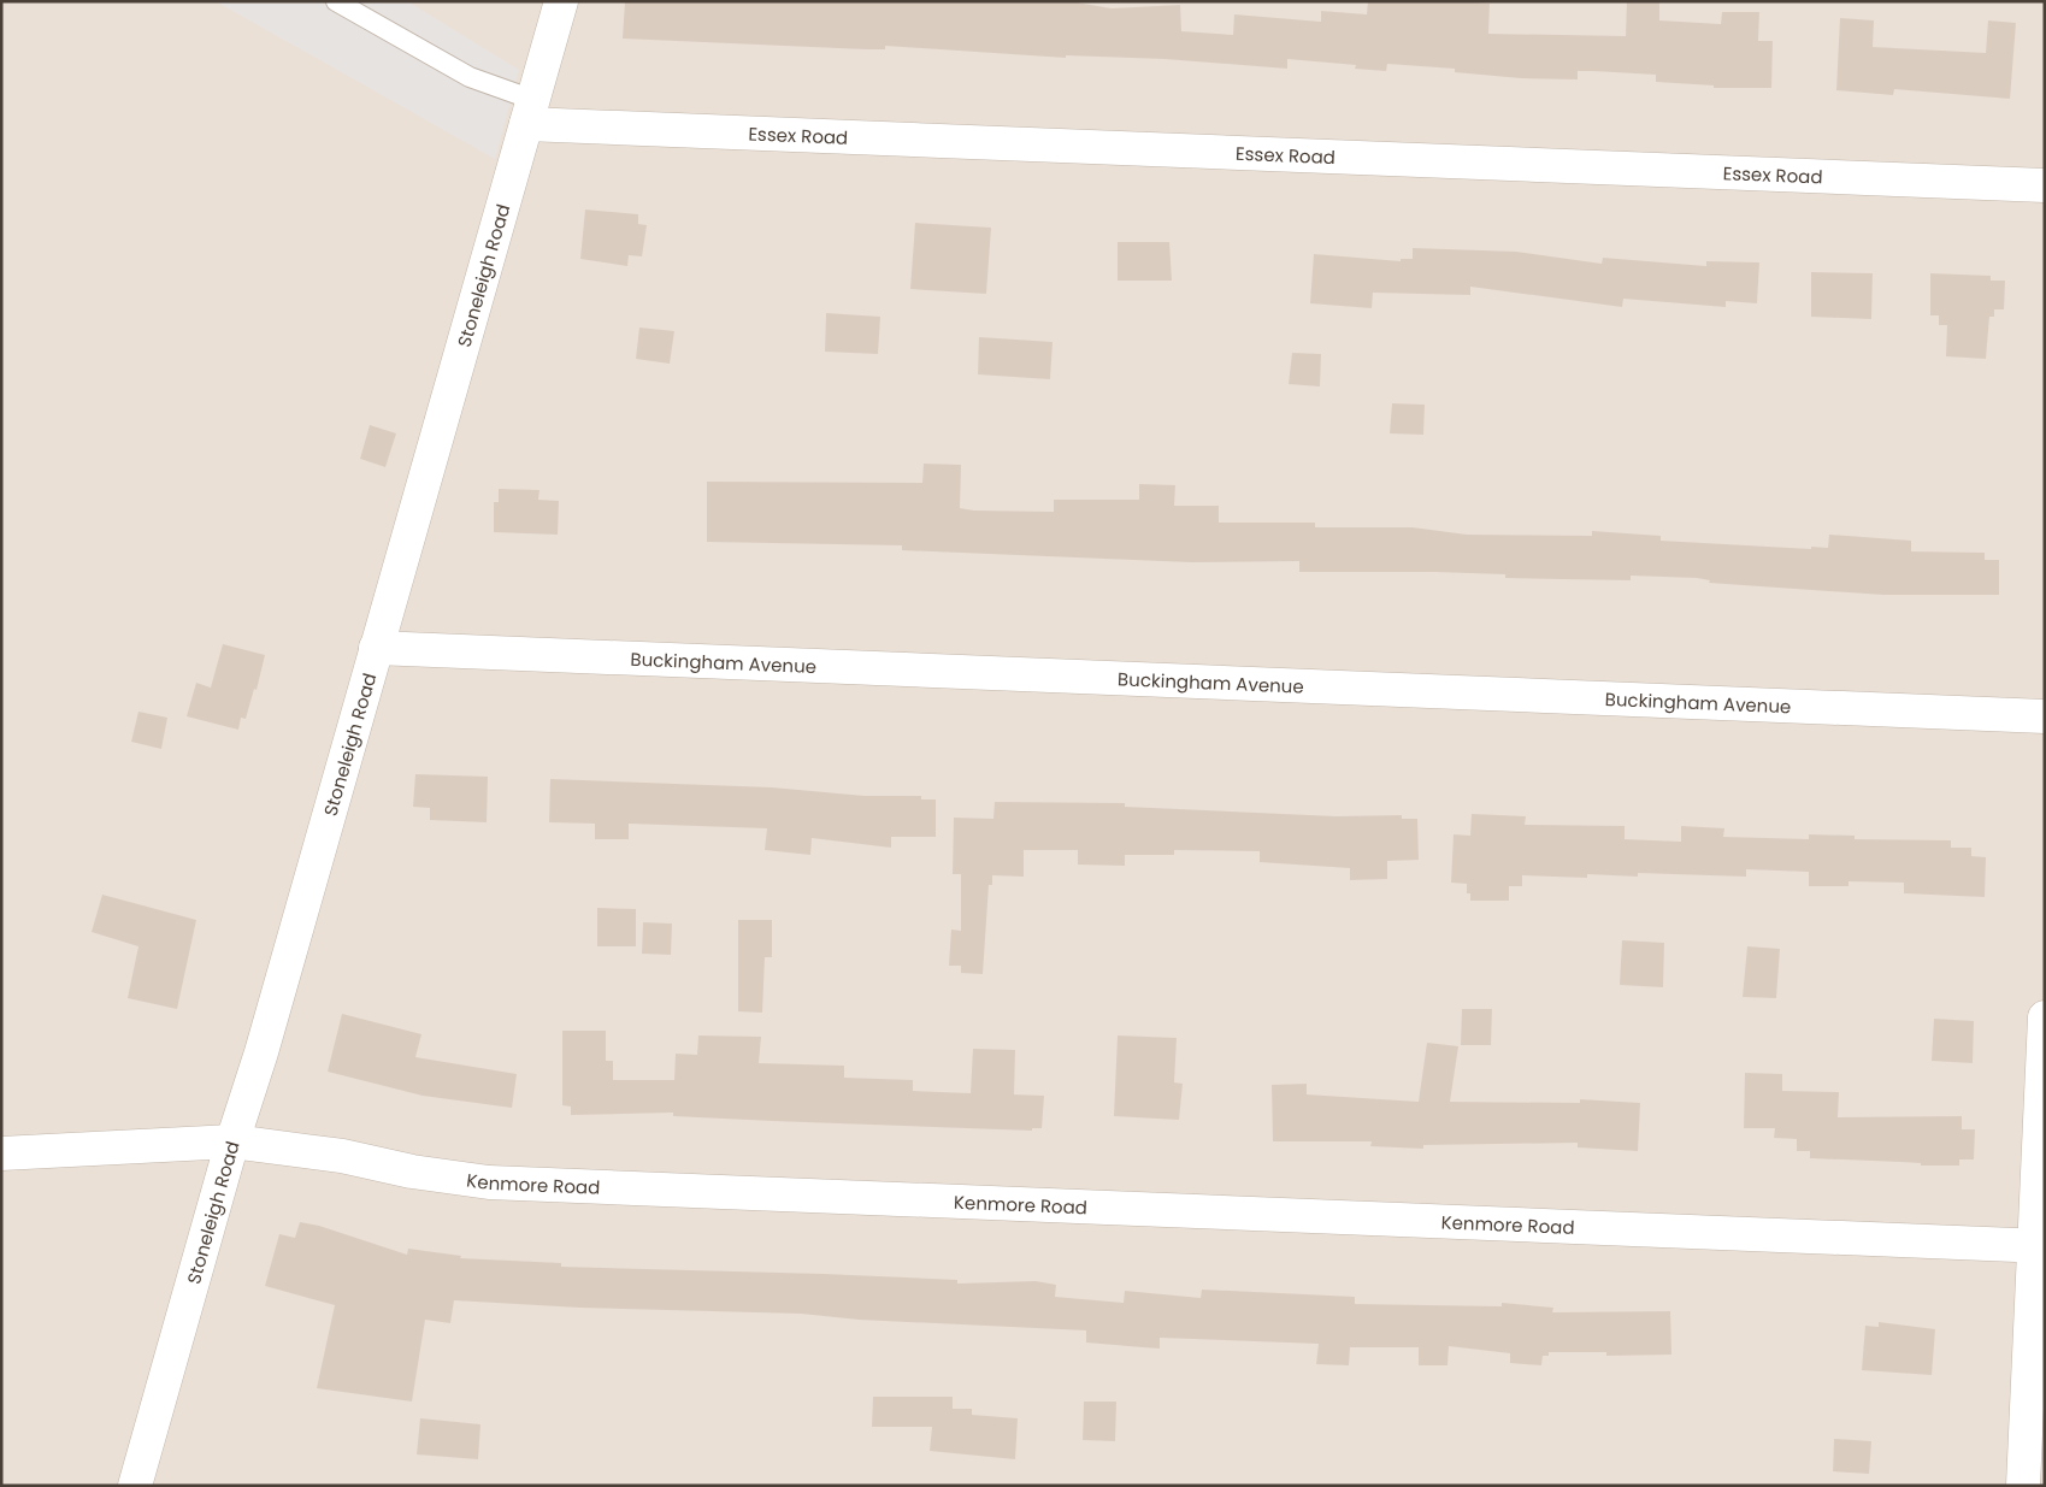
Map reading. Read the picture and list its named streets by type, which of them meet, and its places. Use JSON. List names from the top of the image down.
{
  "streets": {
    "street": [
      "Essex Road",
      "Stoneleigh Road",
      "Buckingham Avenue",
      "Kenmore Road"
    ]
  },
  "crossings": [
    ["Essex Road", "Stoneleigh Road"],
    ["Stoneleigh Road", "Buckingham Avenue"],
    ["Stoneleigh Road", "Kenmore Road"]
  ]
}
